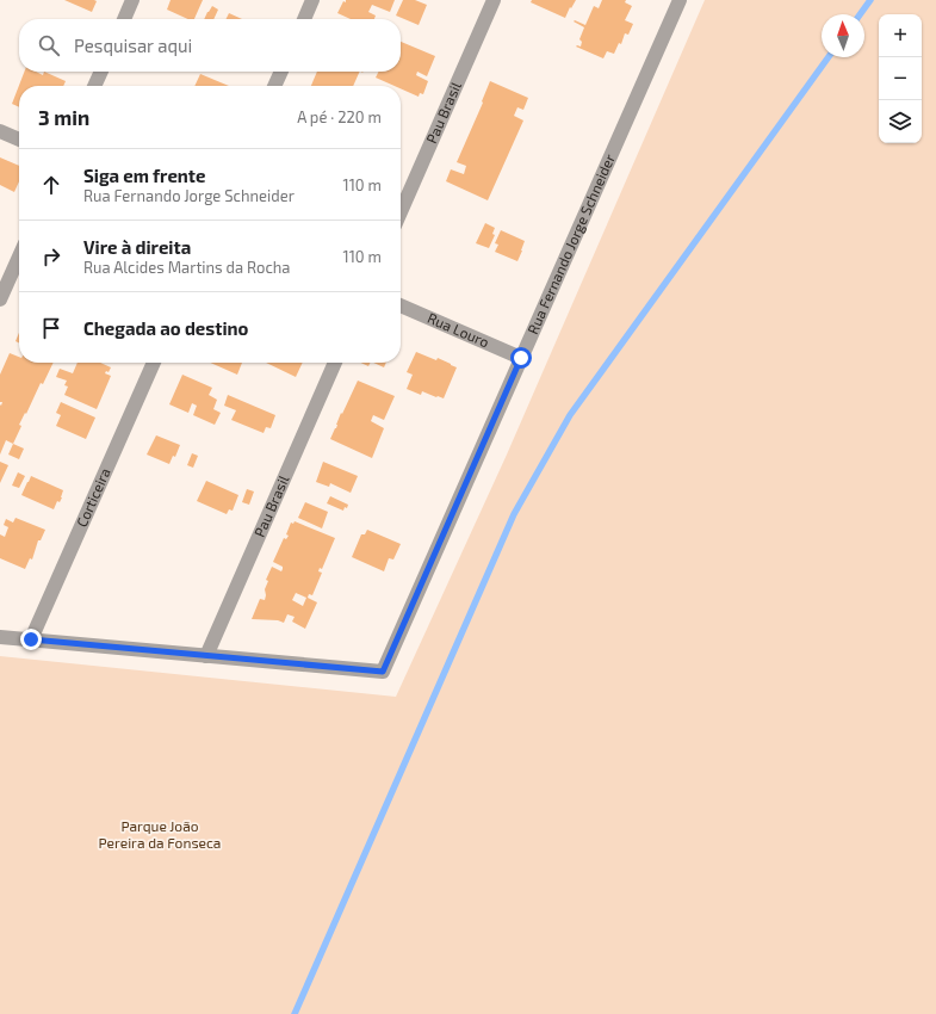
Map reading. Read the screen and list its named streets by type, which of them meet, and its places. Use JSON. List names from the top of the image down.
{
  "streets": {
    "street": [
      "Pau Brasil",
      "Rua Fernando Jorge Schneider",
      "Rua Louro",
      "Corticeira"
    ]
  },
  "crossings": [
    ["Pau Brasil", "Rua Fernando Jorge Schneider"],
    ["Rua Fernando Jorge Schneider", "Rua Louro"]
  ],
  "parks": ["Parque João Pereira da Fonseca"],
  "north": "top",
  "page": {
    "map_buttons": ["+", "−"],
    "search": "Pesquisar aqui",
    "heading": ["3 min", "A pé · 220 m"],
    "list": [
      ["Siga em frente", "Rua Fernando Jorge Schneider", "110 m"],
      ["Vire à direita", "Rua Alcides Martins da Rocha", "110 m"],
      "Chegada ao destino"
    ]
  }
}
